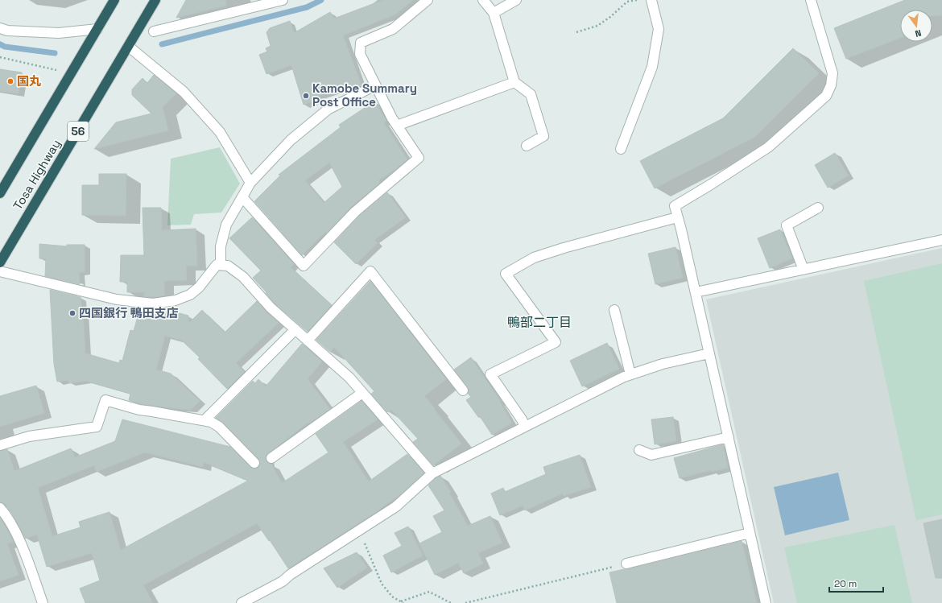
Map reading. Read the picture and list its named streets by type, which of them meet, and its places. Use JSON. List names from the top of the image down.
{
  "streets": {
    "highway": ["56", "Tosa Highway"]
  },
  "districts": ["鴨部二丁目"],
  "places": ["国丸", "Kamobe Summary Post Office", "四国銀行 鴨田支店"],
  "scale_bar": "20 m",
  "north": "bottom"
}
